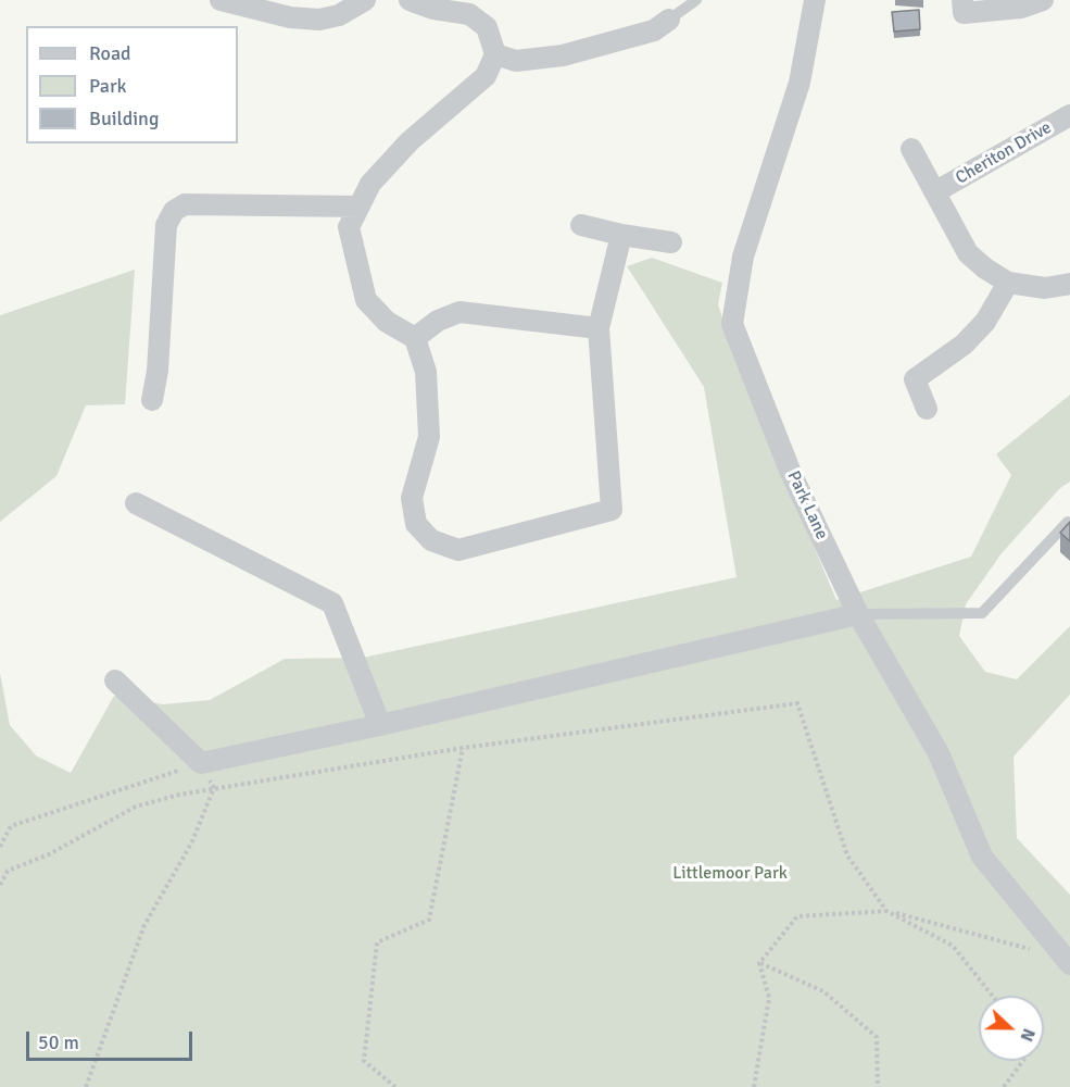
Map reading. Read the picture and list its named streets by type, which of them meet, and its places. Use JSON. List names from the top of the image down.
{
  "streets": {
    "street": ["Cheriton Drive", "Park Lane"]
  },
  "parks": ["Littlemoor Park"],
  "legend": ["Road", "Park", "Building"],
  "scale_bar": "50 m",
  "north": "right"
}
